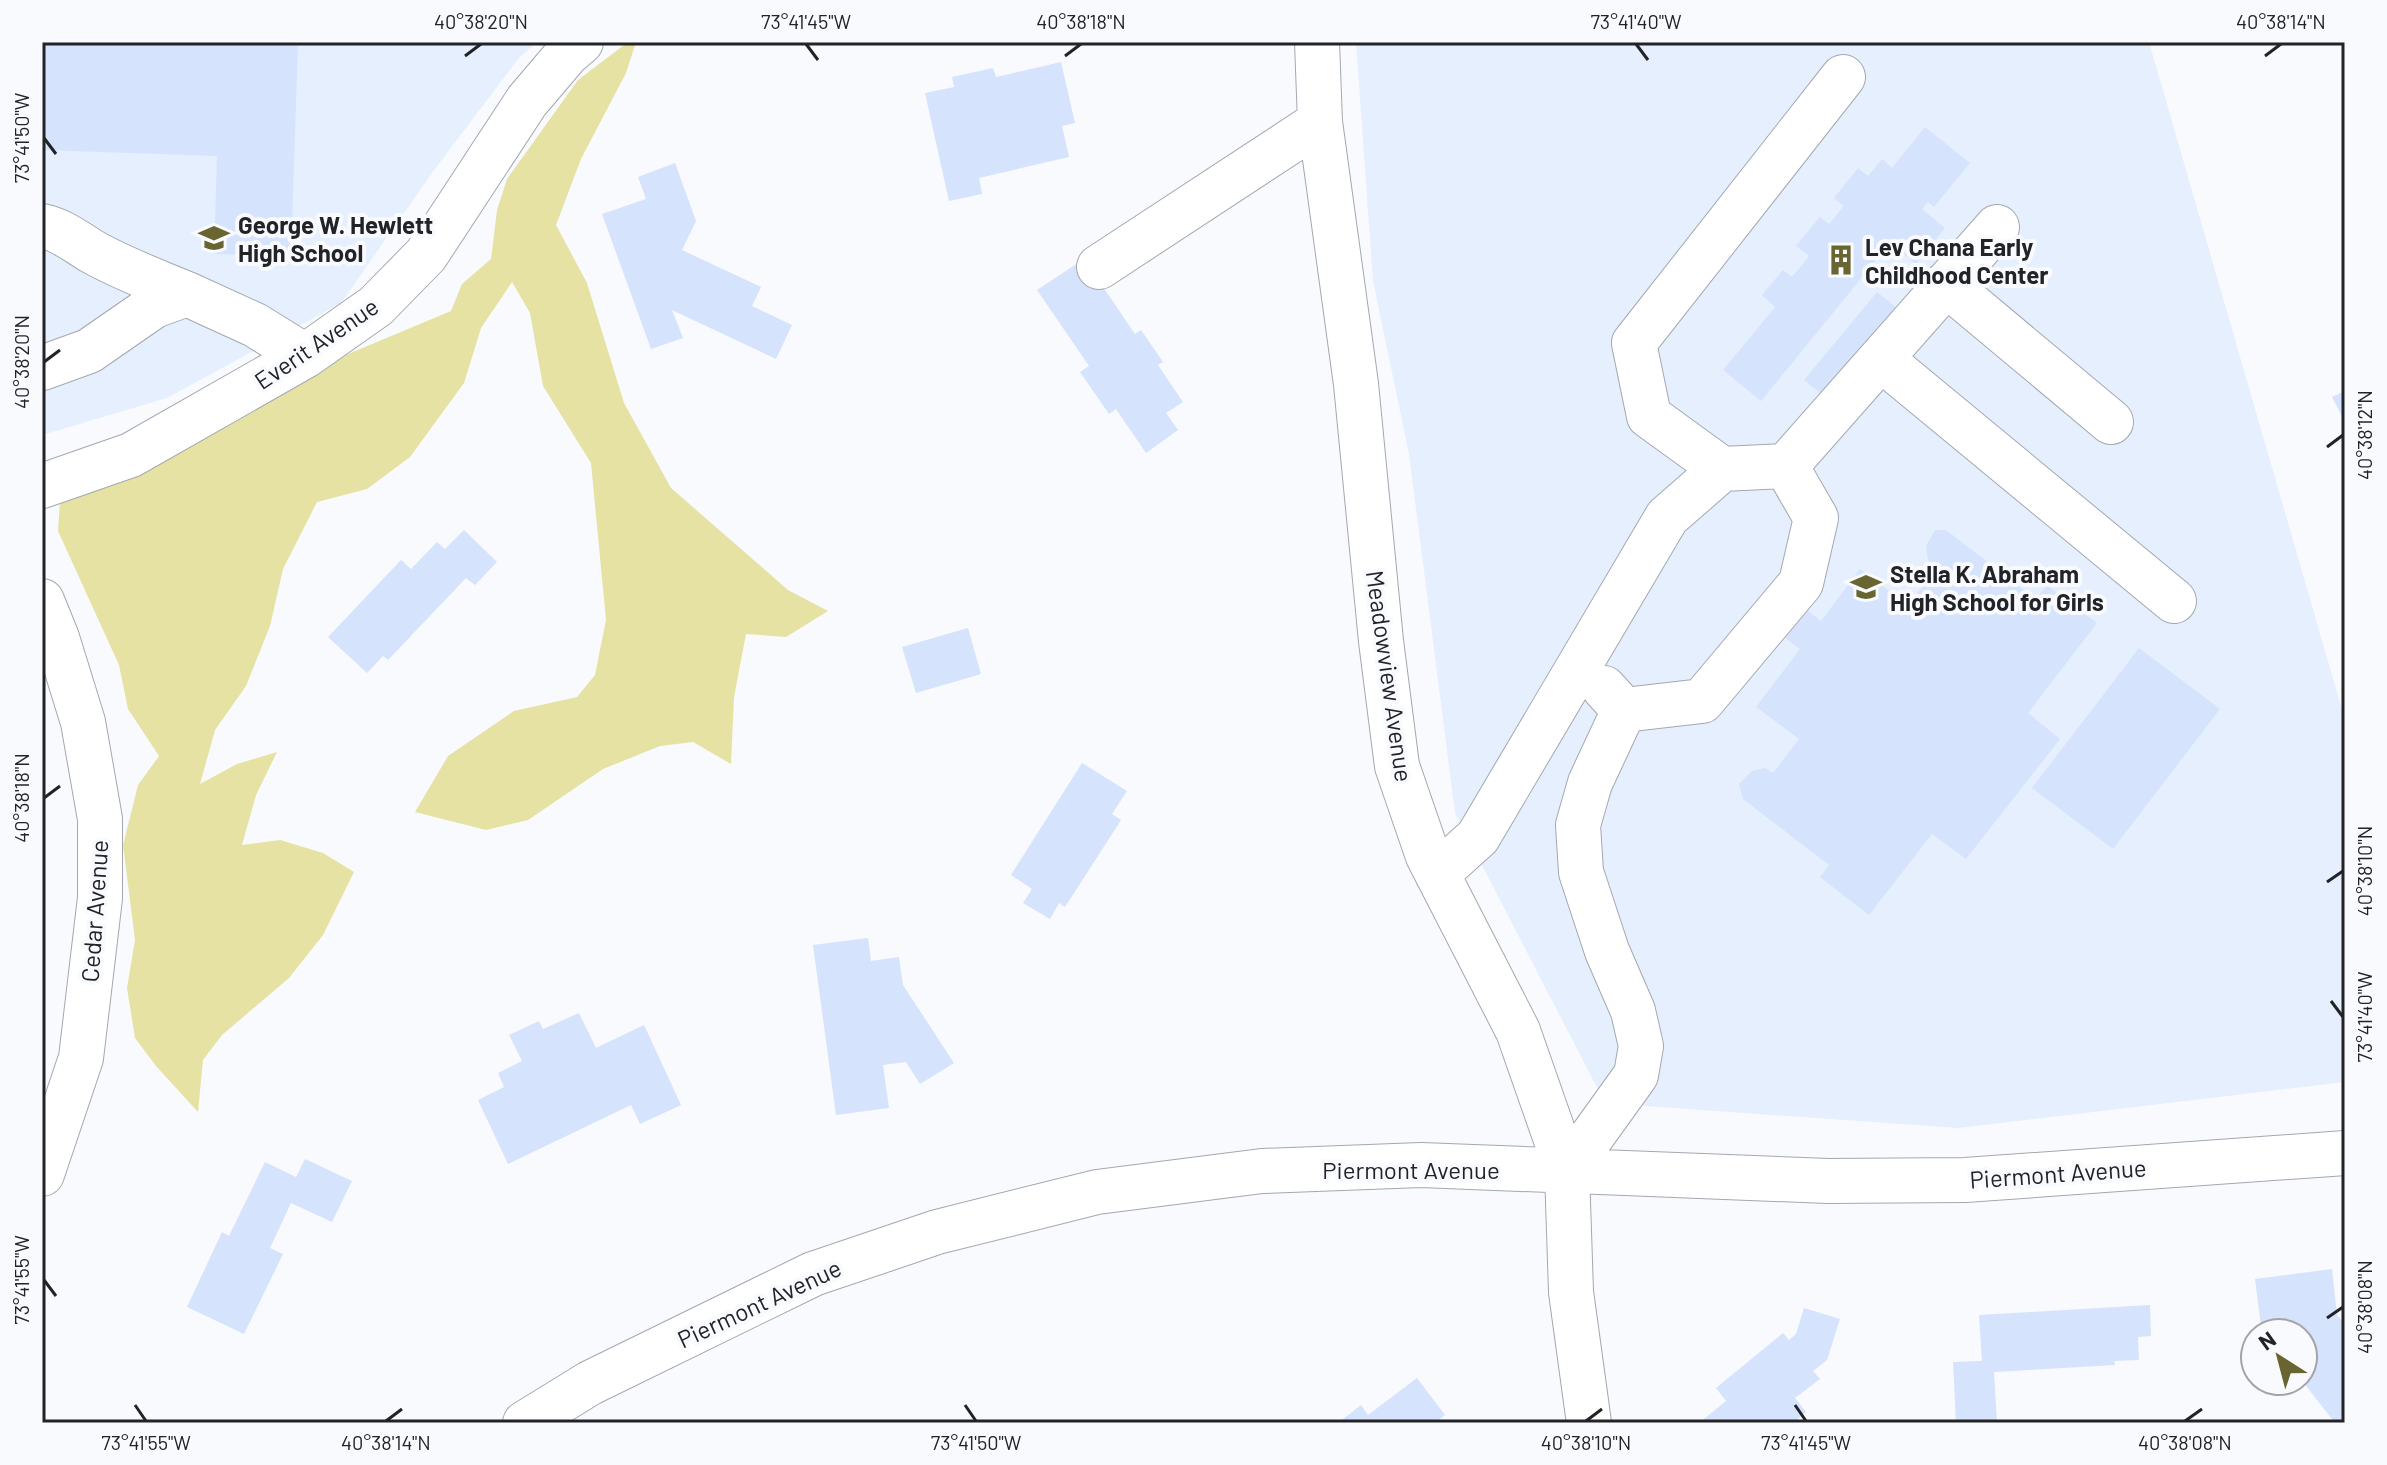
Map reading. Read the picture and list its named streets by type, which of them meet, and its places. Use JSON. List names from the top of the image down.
{
  "streets": {
    "street": [
      "Everit Avenue",
      "Meadowview Avenue",
      "Cedar Avenue",
      "Piermont Avenue"
    ]
  },
  "crossings": [
    ["Meadowview Avenue", "Piermont Avenue"]
  ],
  "places": {
    "school or university": ["George W. Hewlett High School", "Stella K. Abraham High School for Girls"],
    "building": ["Lev Chana Early Childhood Center"]
  },
  "north": "top left",
  "coordinates": [
    "40°38'20\"N",
    "73°41'45\"W",
    "40°38'18\"N",
    "73°41'40\"W",
    "40°38'14\"N",
    "73°41'50\"W",
    "40°38'12\"N",
    "40°38'10\"N",
    "73°41'55\"W",
    "40°38'08\"N"
  ]
}
